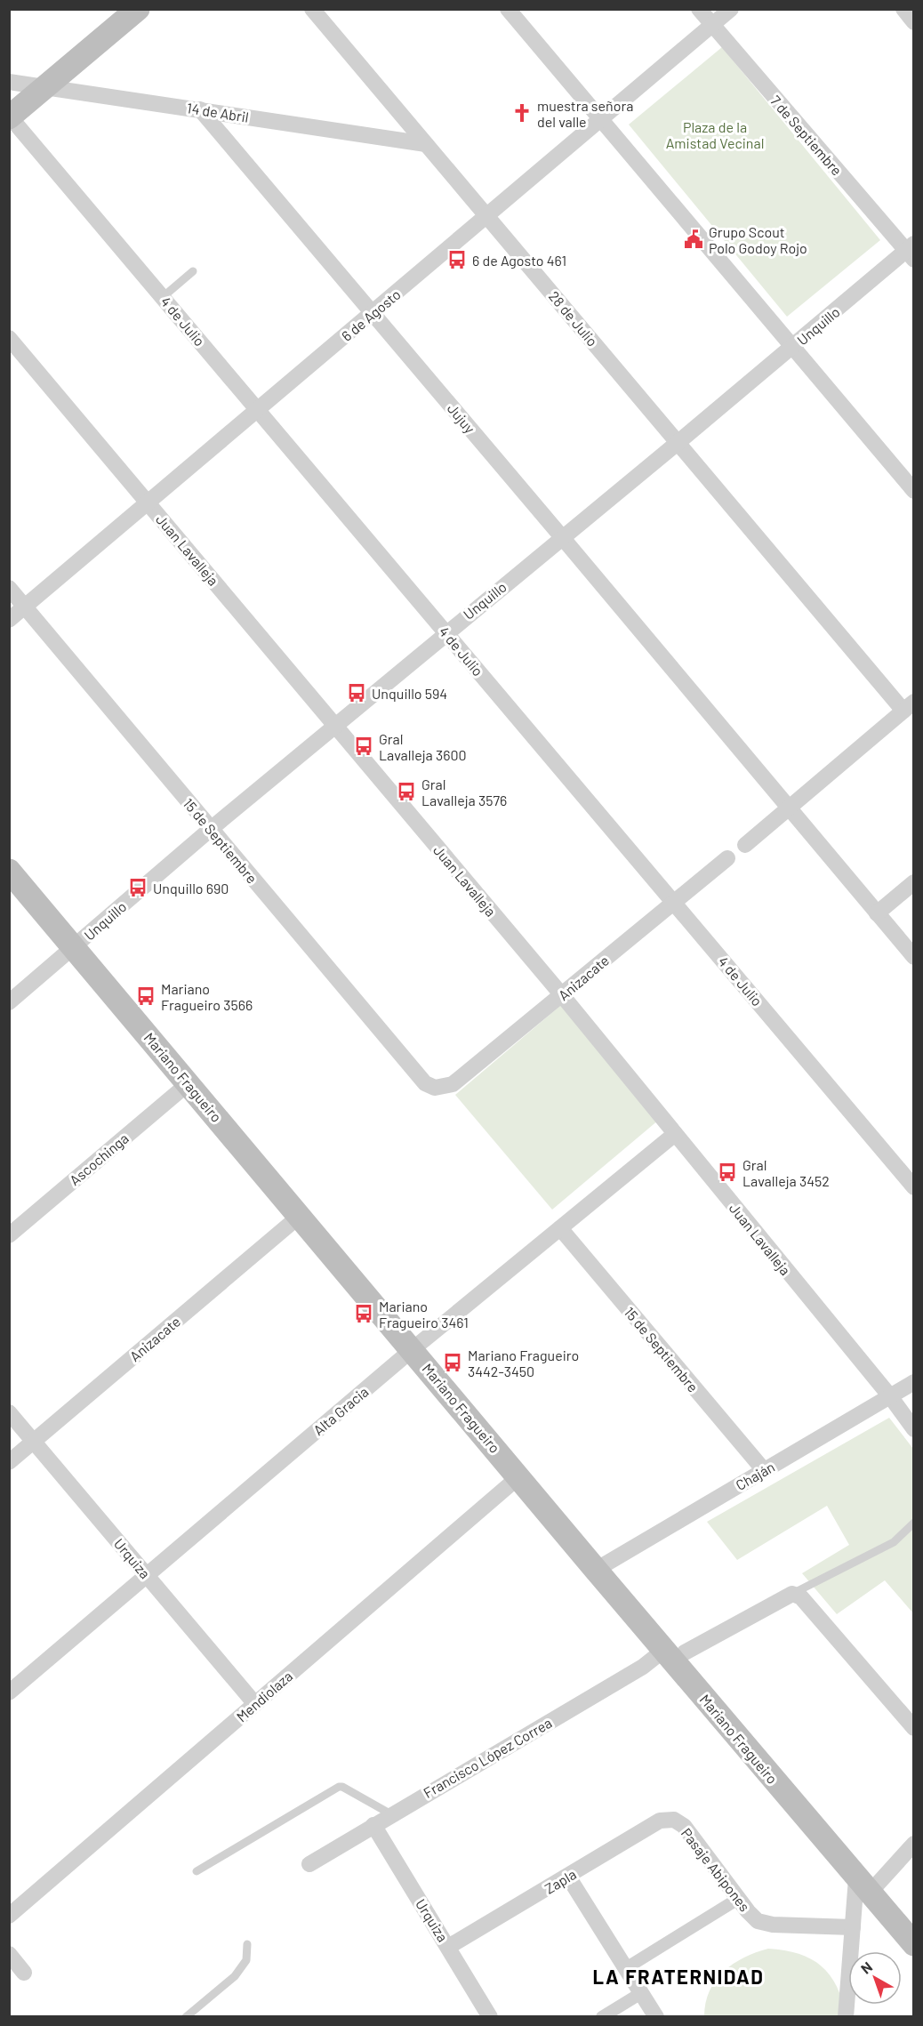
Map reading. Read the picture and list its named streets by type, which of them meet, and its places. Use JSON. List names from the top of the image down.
{
  "streets": {
    "main road": ["Mariano Fragueiro"],
    "street": [
      "14 de Abril",
      "7 de Septiembre",
      "6 de Agosto",
      "28 de Julio",
      "4 de Julio",
      "Unquillo",
      "Jujuy",
      "Juan Lavalleja",
      "15 de Septiembre",
      "Anizacate",
      "Ascochinga",
      "Alta Gracia",
      "Chaján",
      "Urquiza",
      "Mendiolaza",
      "Francisco López Correa",
      "Pasaje Abipones",
      "Zapla"
    ]
  },
  "crossings": [
    ["14 de Abril", "28 de Julio"],
    ["14 de Abril", "Jujuy"],
    ["7 de Septiembre", "6 de Agosto"],
    ["7 de Septiembre", "Unquillo"],
    ["6 de Agosto", "28 de Julio"],
    ["6 de Agosto", "4 de Julio"],
    ["6 de Agosto", "Jujuy"],
    ["6 de Agosto", "Juan Lavalleja"],
    ["6 de Agosto", "15 de Septiembre"],
    ["28 de Julio", "Unquillo"],
    ["4 de Julio", "Unquillo"],
    ["4 de Julio", "Anizacate"],
    ["Unquillo", "Jujuy"],
    ["Unquillo", "Juan Lavalleja"],
    ["Unquillo", "15 de Septiembre"],
    ["Unquillo", "Mariano Fragueiro"],
    ["Juan Lavalleja", "Anizacate"],
    ["Juan Lavalleja", "Alta Gracia"],
    ["Juan Lavalleja", "Chaján"],
    ["15 de Septiembre", "Anizacate"],
    ["15 de Septiembre", "Alta Gracia"],
    ["15 de Septiembre", "Chaján"],
    ["Anizacate", "Mariano Fragueiro"],
    ["Anizacate", "Urquiza"],
    ["Mariano Fragueiro", "Ascochinga"],
    ["Mariano Fragueiro", "Alta Gracia"],
    ["Mariano Fragueiro", "Chaján"],
    ["Mariano Fragueiro", "Mendiolaza"],
    ["Mariano Fragueiro", "Francisco López Correa"],
    ["Alta Gracia", "Urquiza"],
    ["Urquiza", "Mendiolaza"],
    ["Urquiza", "Francisco López Correa"],
    ["Urquiza", "Zapla"],
    ["Pasaje Abipones", "Zapla"]
  ],
  "districts": ["LA FRATERNIDAD"],
  "parks": ["Plaza de la Amistad Vecinal"],
  "places": {
    "church": ["muestra señora del valle"],
    "public building": ["Grupo Scout Polo Godoy Rojo"],
    "bus stop": [
      "6 de Agosto 461",
      "Unquillo 594",
      "Gral Lavalleja 3600",
      "Gral Lavalleja 3576",
      "Unquillo 690",
      "Mariano Fragueiro 3566",
      "Gral Lavalleja 3452",
      "Mariano Fragueiro 3461",
      "Mariano Fragueiro 3442-3450"
    ]
  },
  "north": "top left"
}
